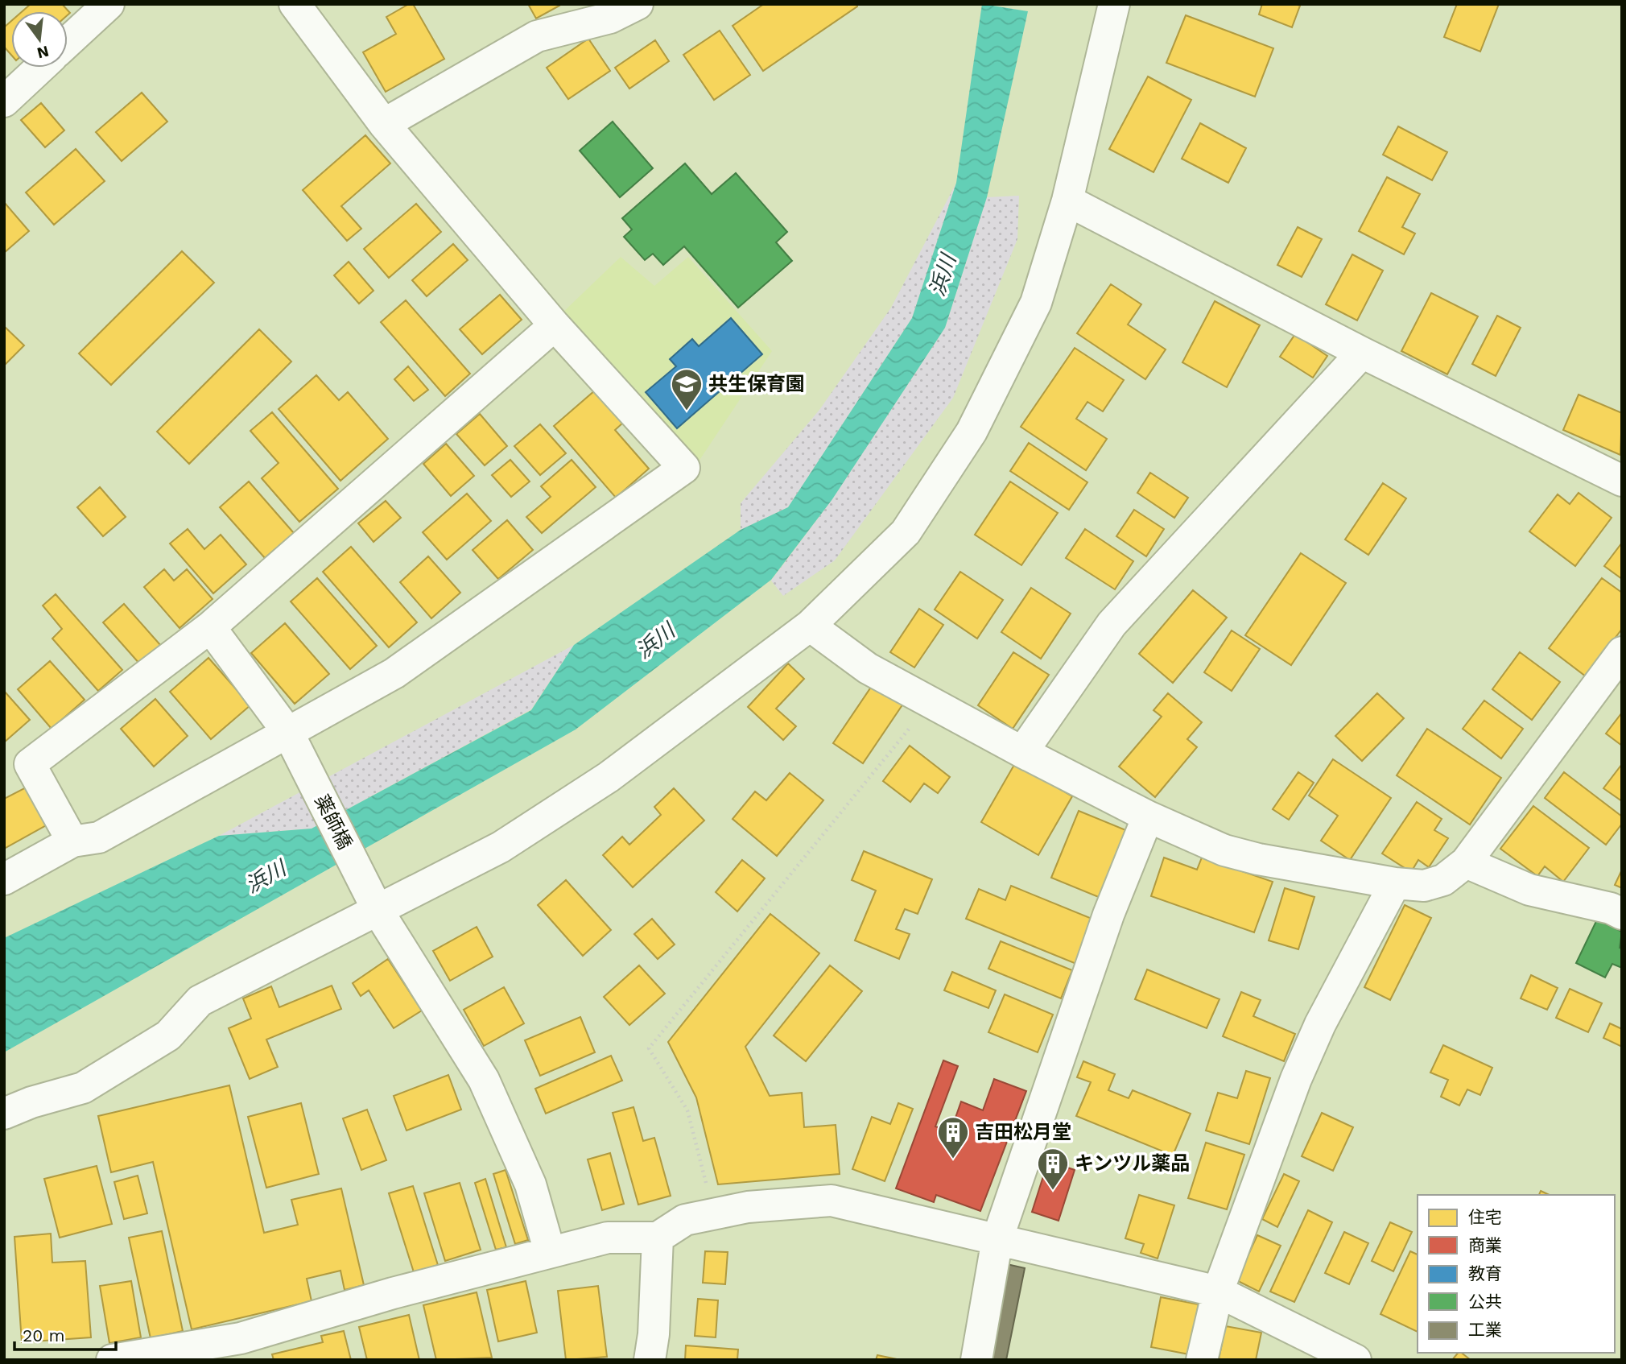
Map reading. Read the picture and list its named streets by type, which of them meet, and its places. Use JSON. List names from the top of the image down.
{
  "streets": {
    "street": ["薬師橋"]
  },
  "water": ["浜川"],
  "places": {
    "school or university": ["共生保育園"],
    "building": ["吉田松月堂", "キンツル薬品"]
  },
  "legend": [
    "住宅",
    "商業",
    "教育",
    "公共",
    "工業"
  ],
  "scale_bar": "20 m",
  "north": "bottom"
}
